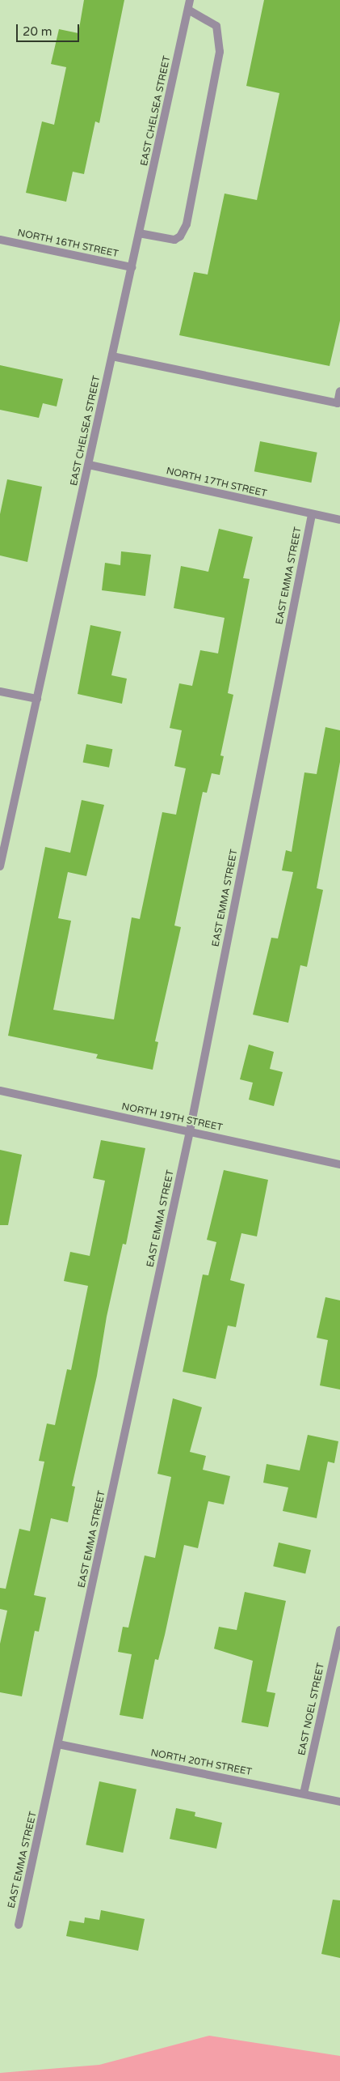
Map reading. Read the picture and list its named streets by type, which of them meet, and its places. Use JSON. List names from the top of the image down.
{
  "streets": {
    "street": [
      "EAST CHELSEA STREET",
      "NORTH 16TH STREET",
      "NORTH 17TH STREET",
      "EAST EMMA STREET",
      "NORTH 19TH STREET",
      "EAST NOEL STREET",
      "NORTH 20TH STREET"
    ]
  },
  "crossings": [
    ["EAST CHELSEA STREET", "NORTH 16TH STREET"],
    ["EAST CHELSEA STREET", "NORTH 17TH STREET"],
    ["NORTH 17TH STREET", "EAST EMMA STREET"],
    ["EAST EMMA STREET", "NORTH 19TH STREET"],
    ["EAST EMMA STREET", "NORTH 20TH STREET"],
    ["EAST NOEL STREET", "NORTH 20TH STREET"]
  ],
  "scale_bar": "20 m"
}
